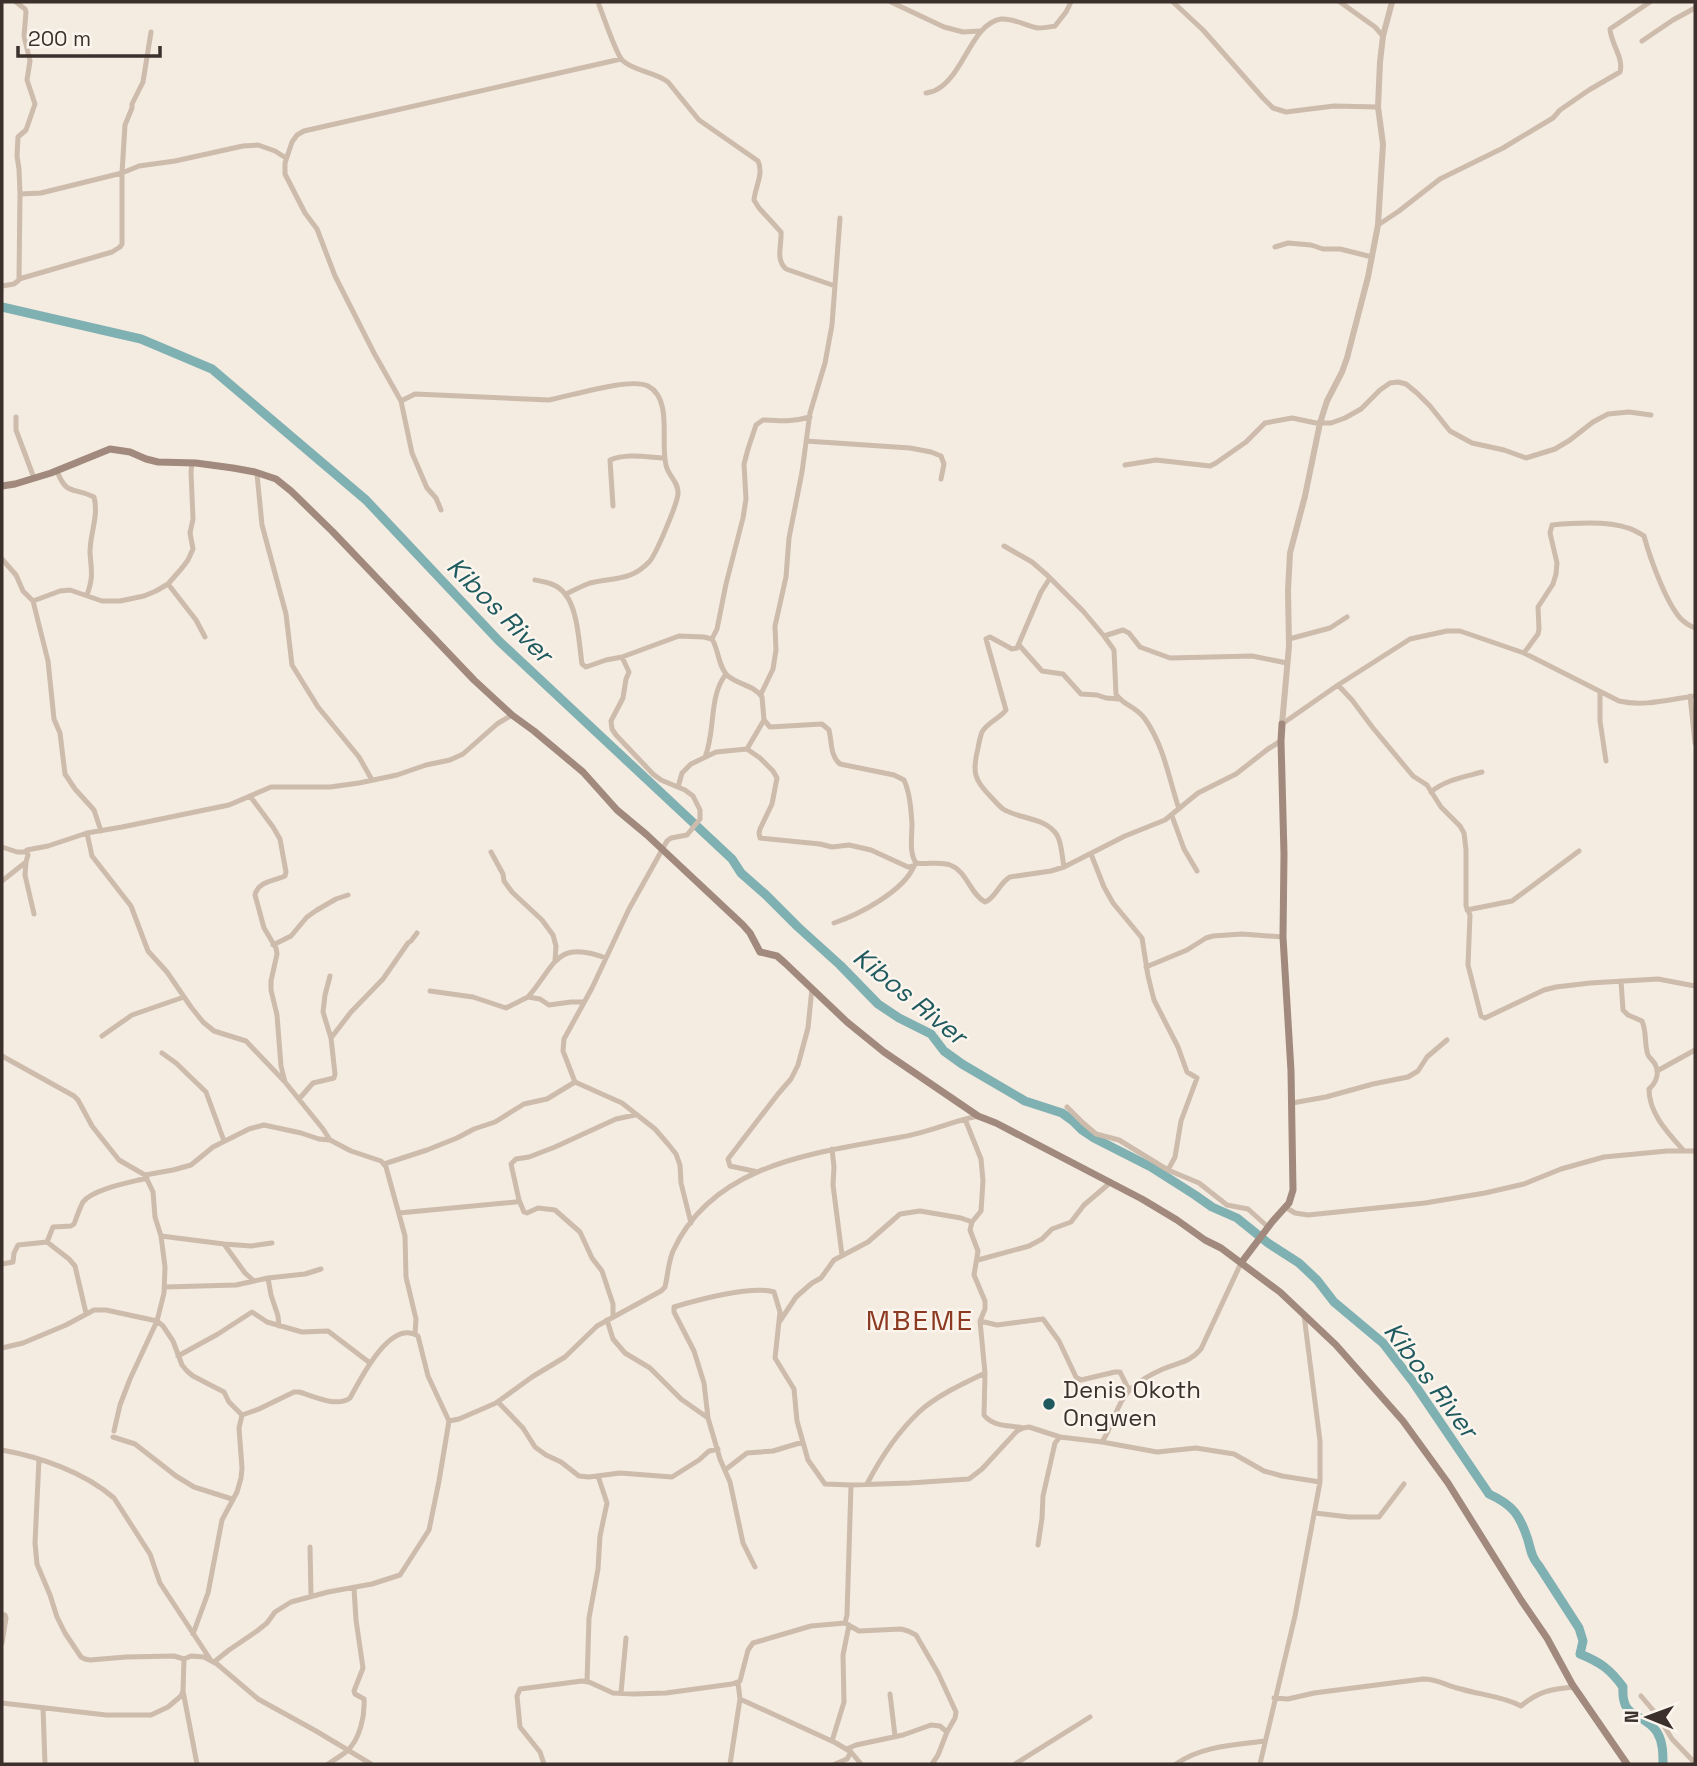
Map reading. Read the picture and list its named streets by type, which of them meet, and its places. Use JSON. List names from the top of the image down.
{
  "districts": ["MBEME"],
  "water": ["Kibos River"],
  "places": ["Denis Okoth Ongwen"],
  "scale_bar": "200 m",
  "north": "left"
}
